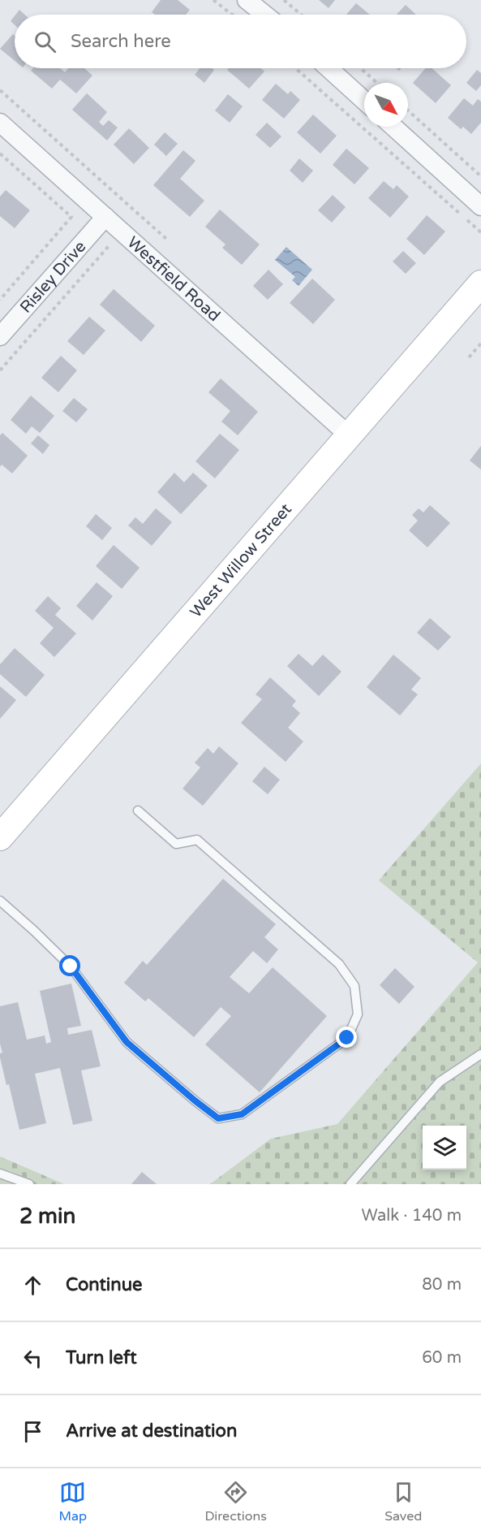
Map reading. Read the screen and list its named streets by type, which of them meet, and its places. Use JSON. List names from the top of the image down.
{
  "streets": {
    "street": ["Risley Drive", "Westfield Road", "West Willow Street"]
  },
  "crossings": [
    ["Risley Drive", "Westfield Road"],
    ["Westfield Road", "West Willow Street"]
  ],
  "north": "bottom right",
  "page": {
    "search": "Search here",
    "heading": ["2 min", "Walk · 140 m"],
    "list": [
      ["Continue", "80 m"],
      ["Turn left", "60 m"],
      "Arrive at destination"
    ],
    "nav": ["Map", "Directions", "Saved"]
  }
}
